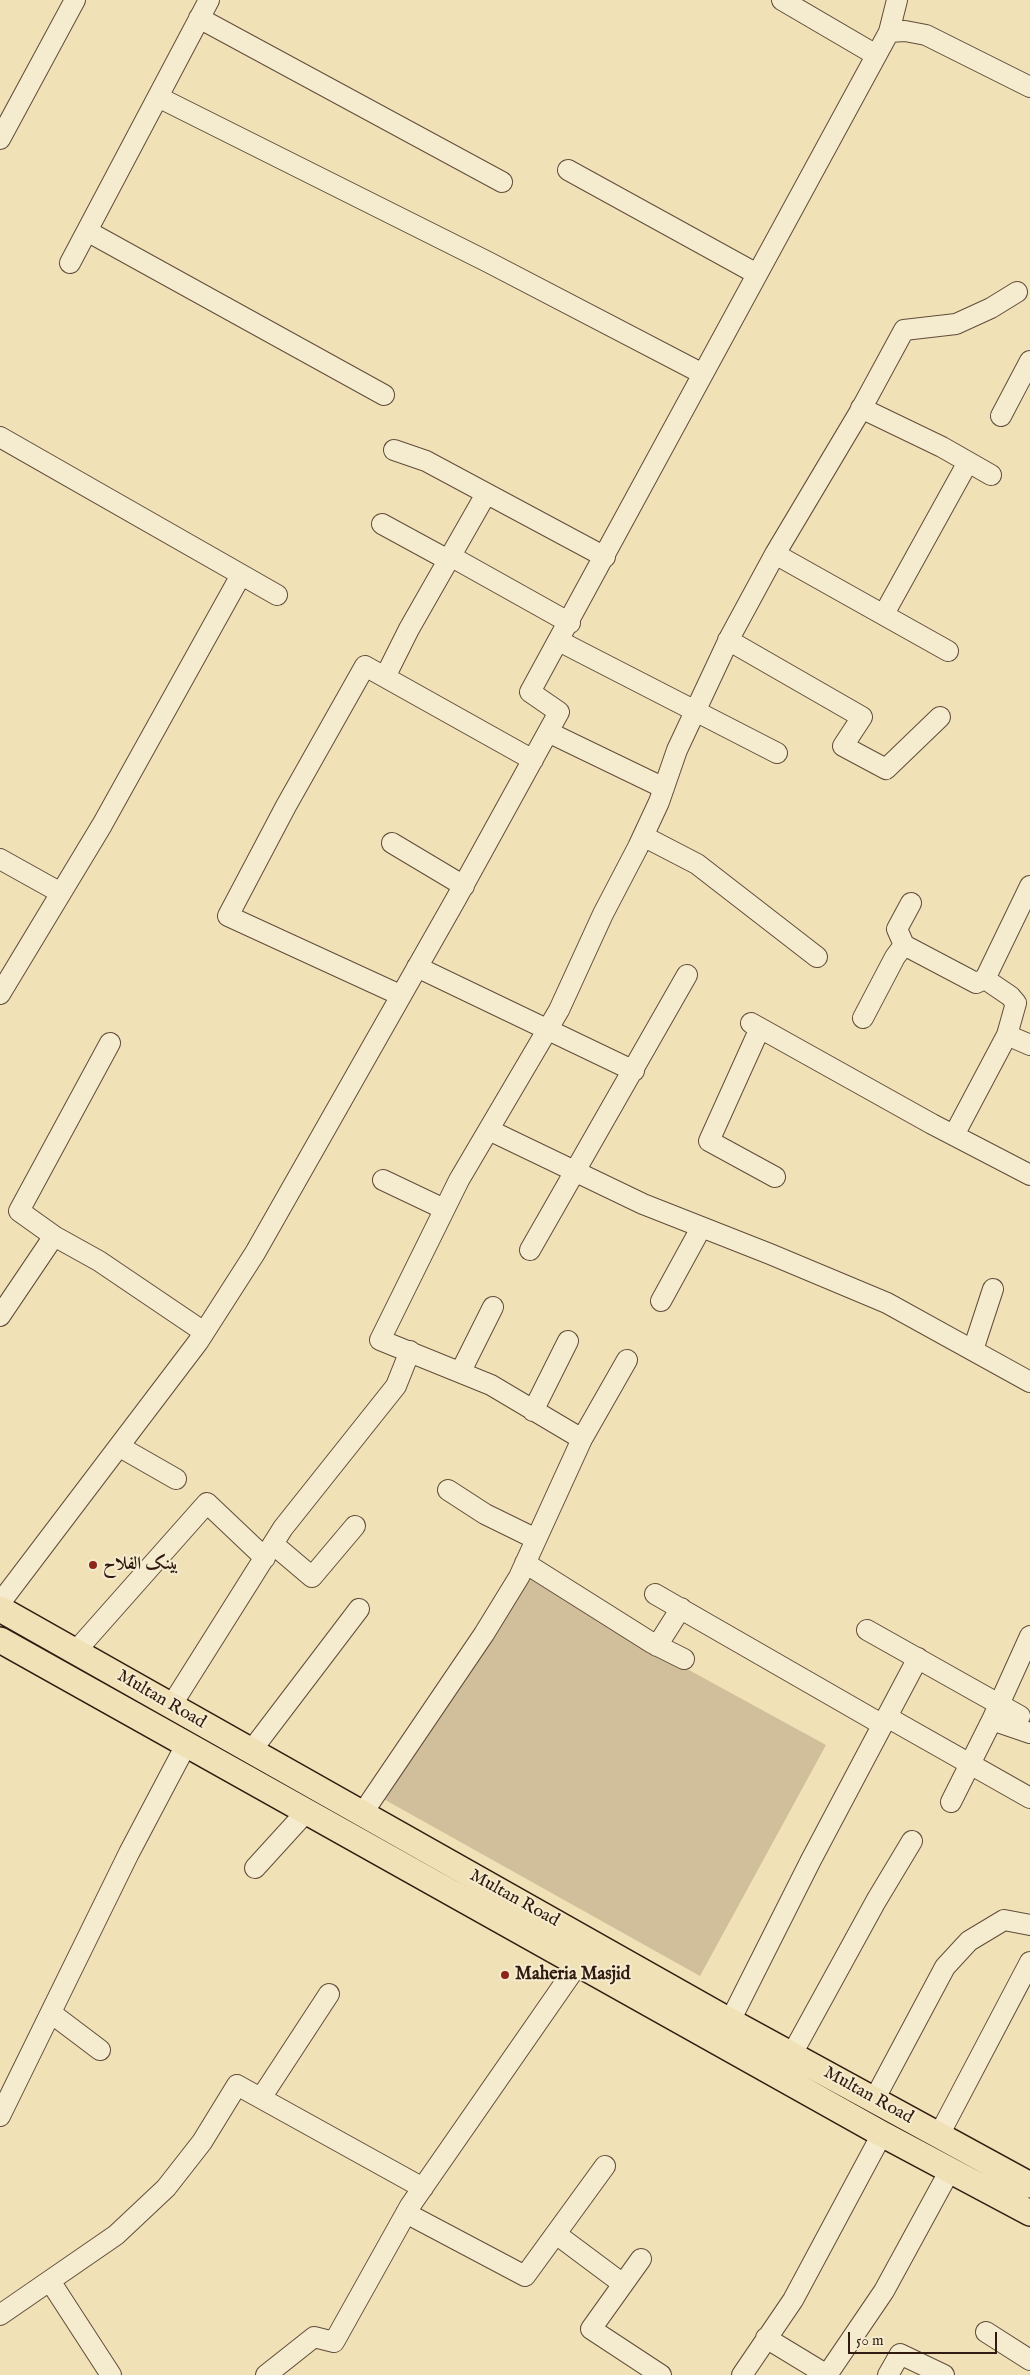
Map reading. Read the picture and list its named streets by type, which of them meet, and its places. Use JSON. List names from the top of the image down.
{
  "streets": {
    "main road": ["Multan Road"]
  },
  "places": ["بینک الفلاح", "Maheria Masjid"],
  "scale_bar": "50 m"
}
